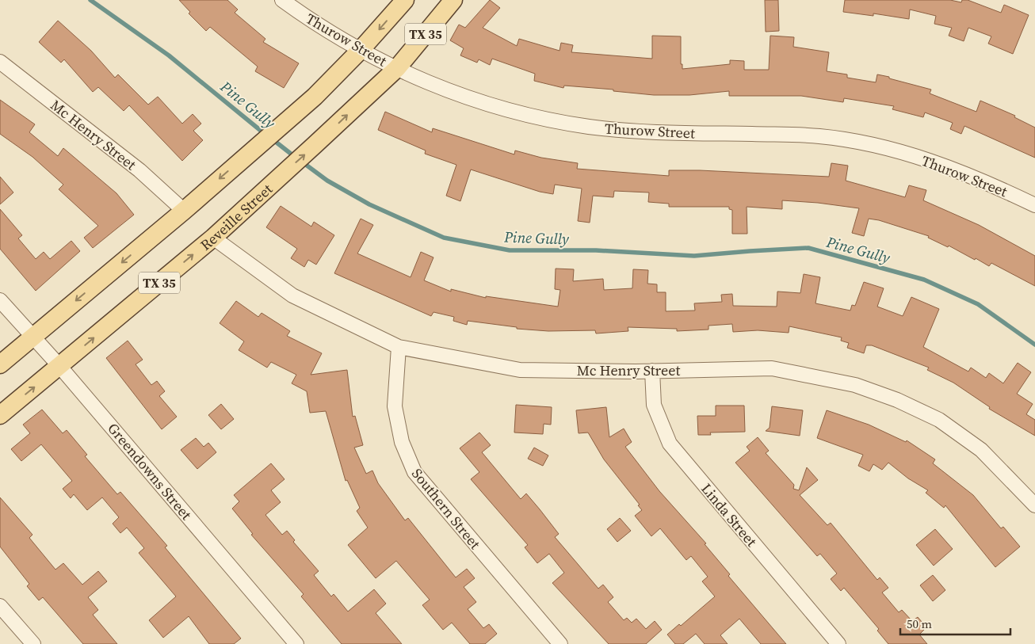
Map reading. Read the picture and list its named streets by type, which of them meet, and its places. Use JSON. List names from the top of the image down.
{
  "streets": {
    "main road": ["TX 35", "Reveille Street"],
    "street": [
      "Thurow Street",
      "Mc Henry Street",
      "Greendowns Street",
      "Southern Street",
      "Linda Street"
    ]
  },
  "crossings": [
    ["TX 35", "Thurow Street"],
    ["TX 35", "Mc Henry Street"],
    ["TX 35", "Greendowns Street"],
    ["Thurow Street", "Reveille Street"],
    ["Mc Henry Street", "Reveille Street"],
    ["Mc Henry Street", "Southern Street"],
    ["Mc Henry Street", "Linda Street"],
    ["Reveille Street", "Greendowns Street"]
  ],
  "water": ["Pine Gully"],
  "scale_bar": "50 m"
}
